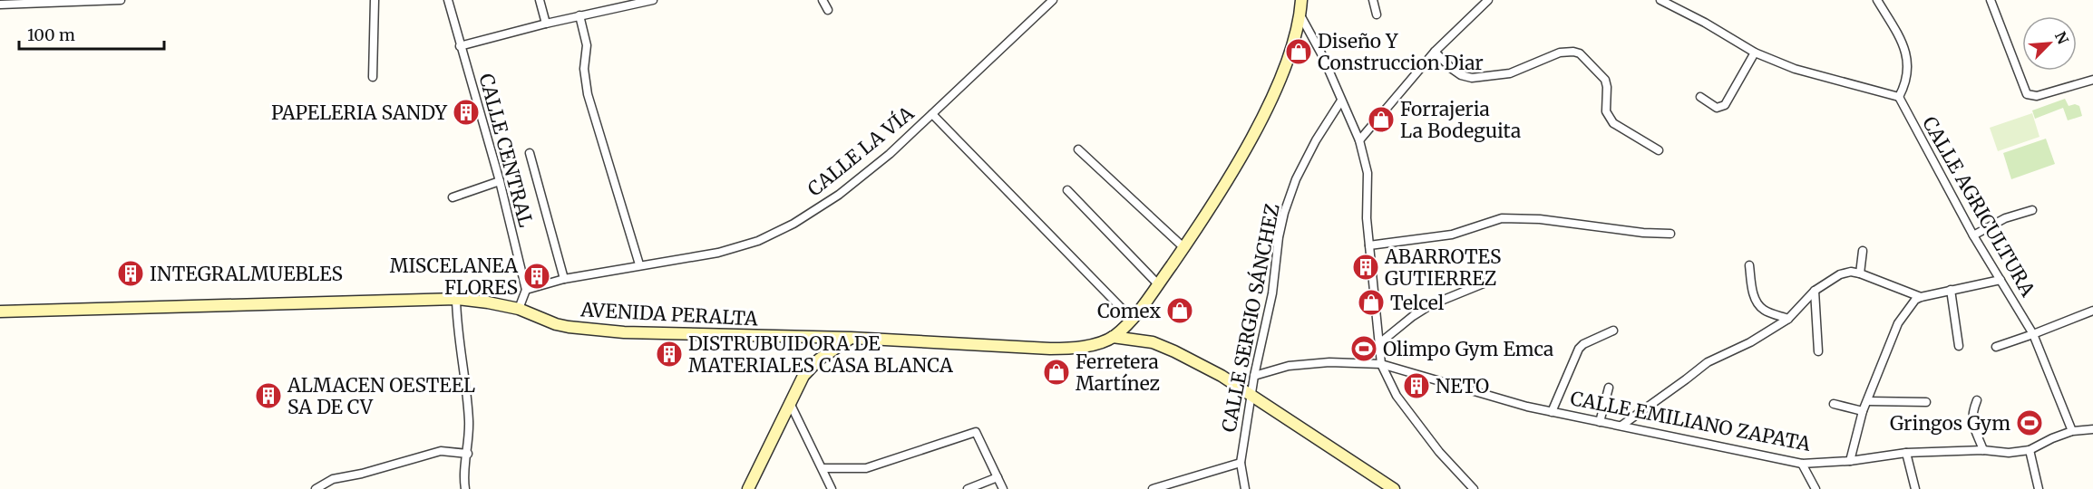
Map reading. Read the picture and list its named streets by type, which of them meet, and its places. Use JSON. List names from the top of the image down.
{
  "streets": {
    "street": [
      "CALLE CENTRAL",
      "CALLE LA VÍA",
      "CALLE AGRICULTURA",
      "AVENIDA PERALTA",
      "CALLE SERGIO SÁNCHEZ",
      "CALLE EMILIANO ZAPATA"
    ]
  },
  "crossings": [
    ["CALLE CENTRAL", "CALLE LA VÍA"],
    ["CALLE AGRICULTURA", "CALLE EMILIANO ZAPATA"],
    ["CALLE SERGIO SÁNCHEZ", "CALLE EMILIANO ZAPATA"]
  ],
  "places": {
    "shop": [
      "Diseño Y Construccion Diar",
      "Forrajeria La Bodeguita",
      "Telcel",
      "Comex",
      "Ferretera Martínez"
    ],
    "building": [
      "PAPELERIA SANDY",
      "ABARROTES GUTIERREZ",
      "INTEGRALMUEBLES",
      "MISCELANEA FLORES",
      "DISTRUBUIDORA DE MATERIALES CASA BLANCA",
      "NETO",
      "ALMACEN OESTEEL SA DE CV"
    ],
    "sports": ["Olimpo Gym Emca", "Gringos Gym"]
  },
  "scale_bar": "100 m",
  "north": "top right"
}
